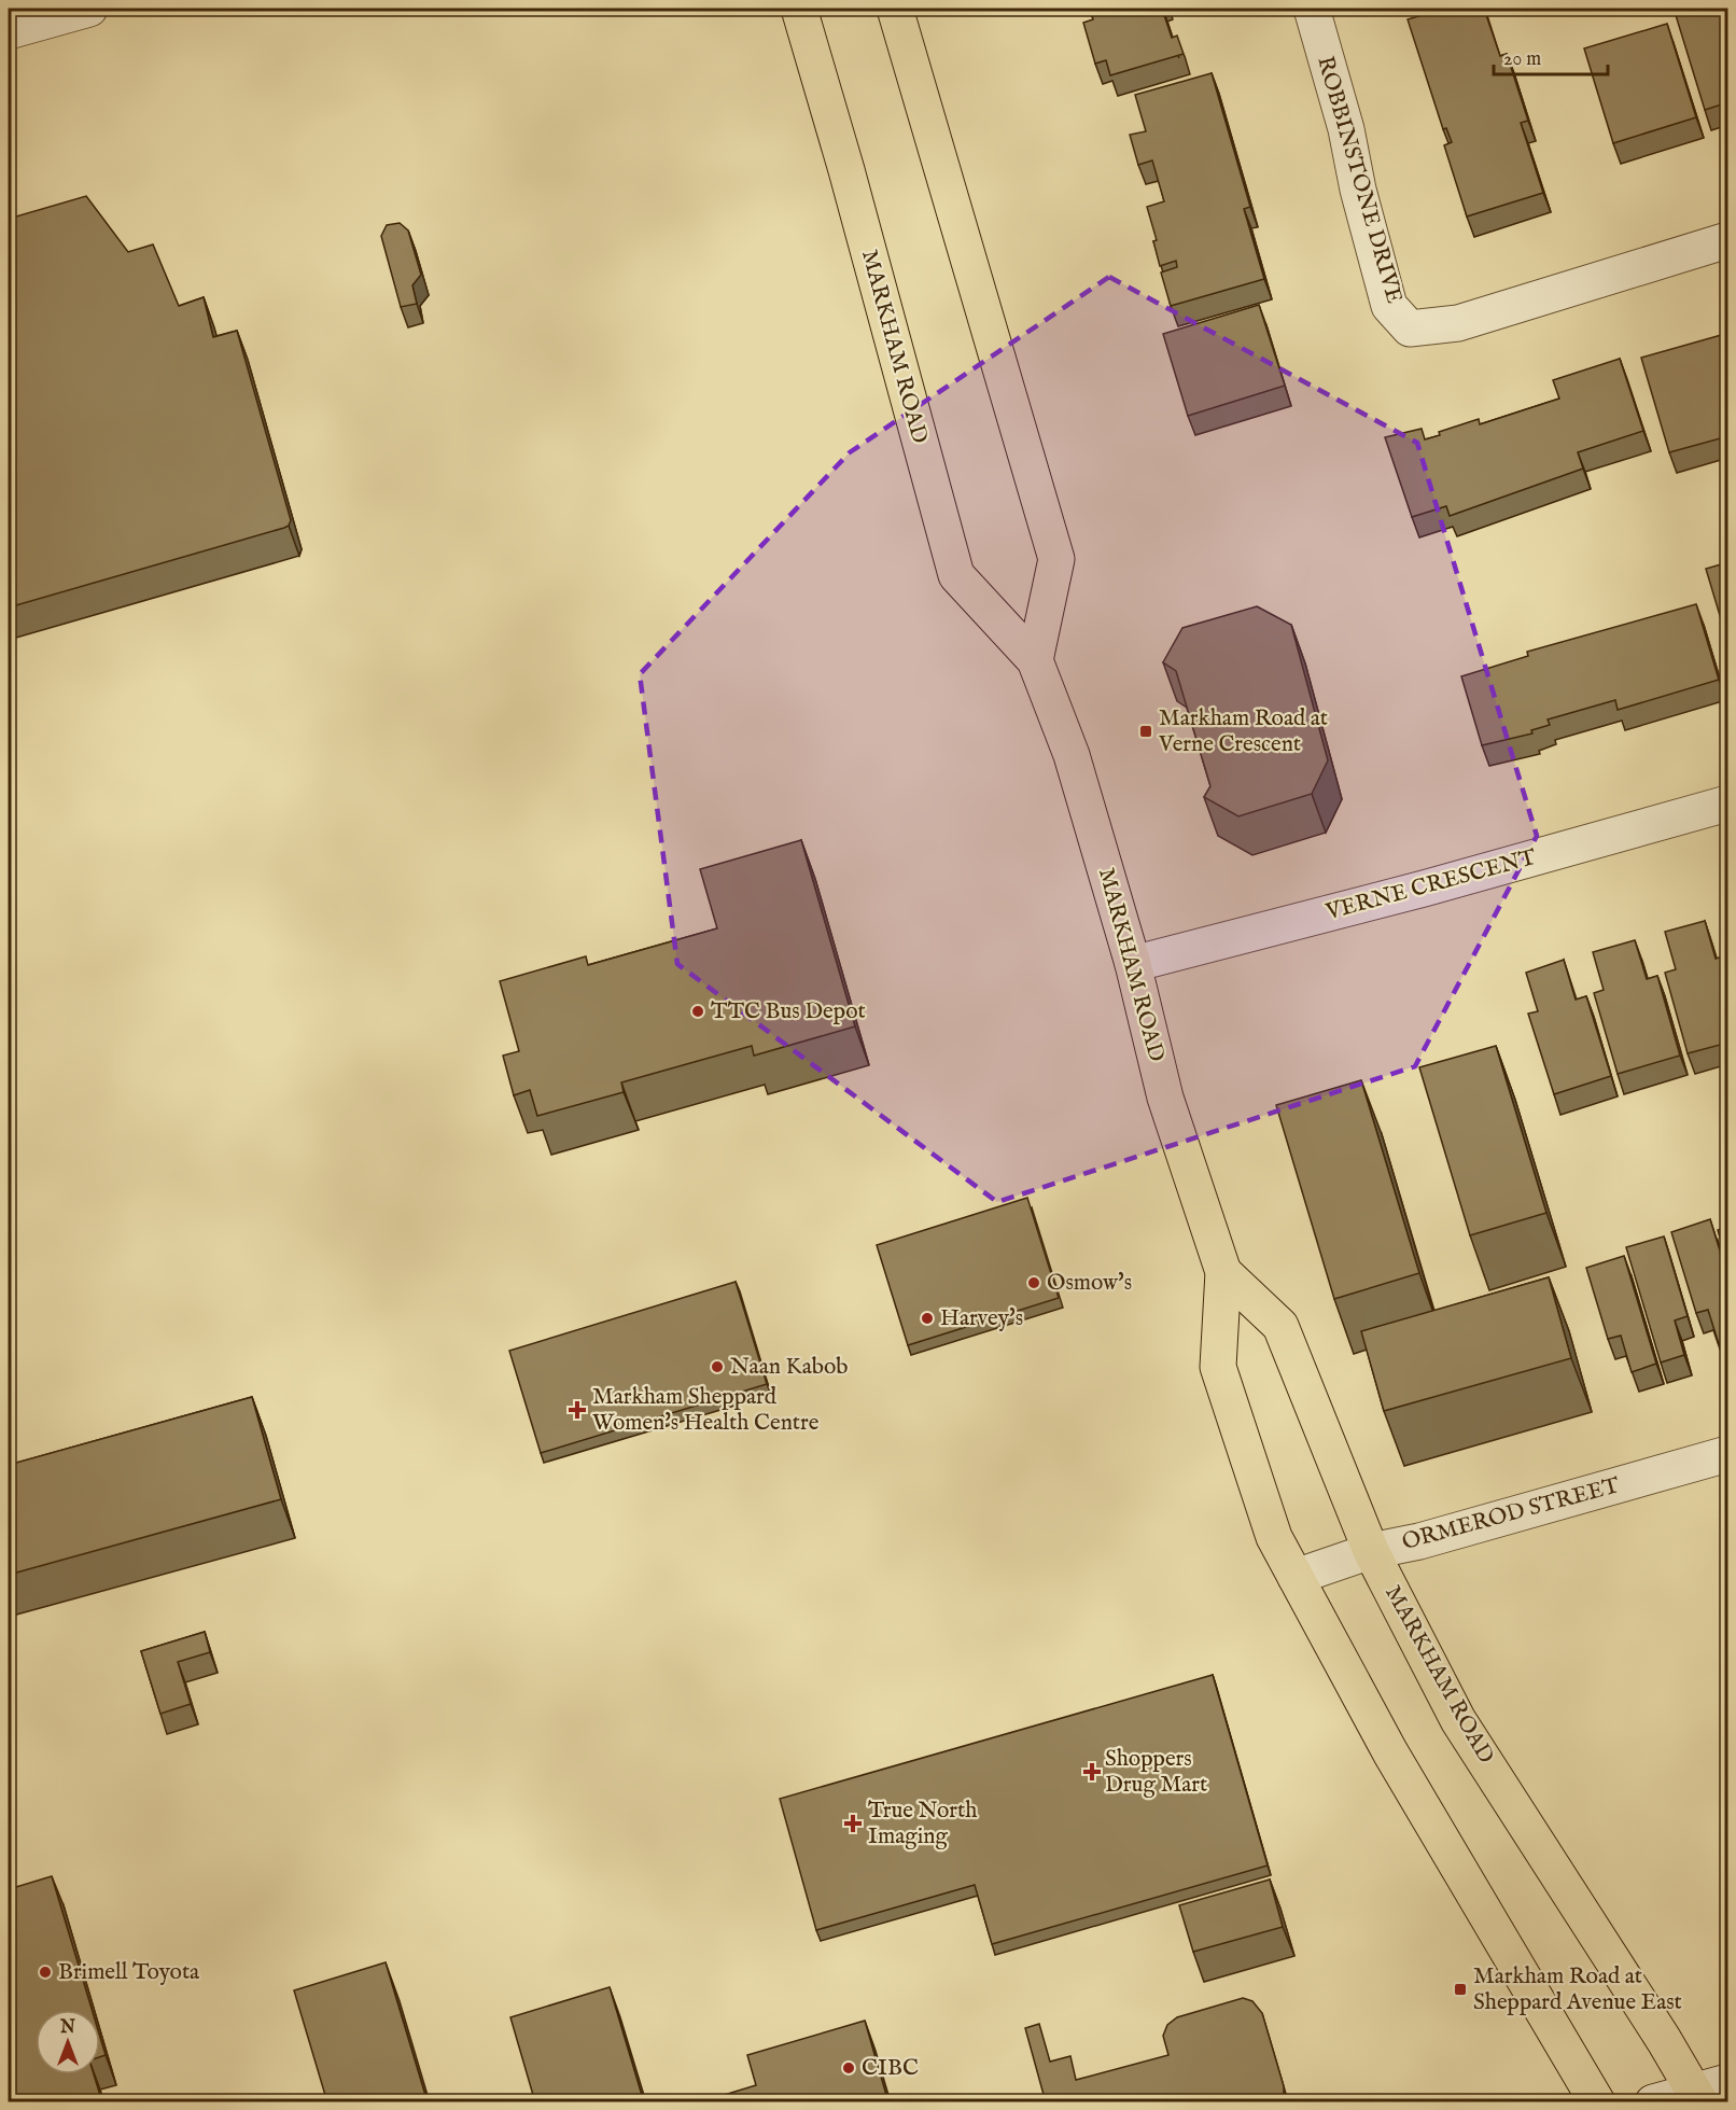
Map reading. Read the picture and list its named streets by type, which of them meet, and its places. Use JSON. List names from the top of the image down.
{
  "streets": {
    "main road": ["MARKHAM ROAD"],
    "street": ["ROBBINSTONE DRIVE", "VERNE CRESCENT", "ORMEROD STREET"]
  },
  "crossings": [
    ["MARKHAM ROAD", "VERNE CRESCENT"],
    ["MARKHAM ROAD", "ORMEROD STREET"]
  ],
  "places": {
    "transit": ["Markham Road at Verne Crescent", "Markham Road at Sheppard Avenue East"],
    "other": [
      "TTC Bus Depot",
      "Osmow's",
      "Harvey's",
      "Naan Kabob",
      "Brimell Toyota",
      "CIBC"
    ],
    "health": ["Markham Sheppard Women's Health Centre", "Shoppers Drug Mart", "True North Imaging"]
  },
  "scale_bar": "20 m",
  "north": "top"
}
